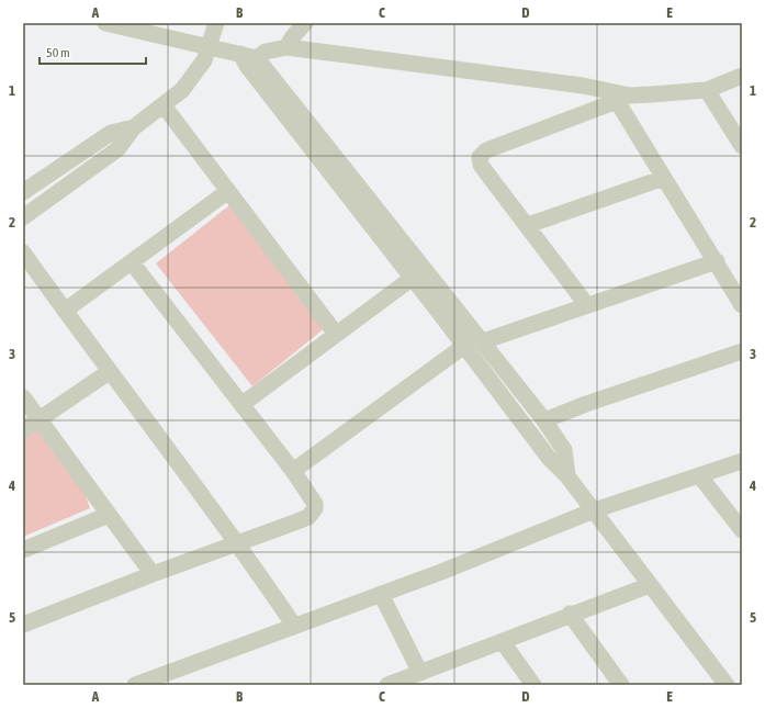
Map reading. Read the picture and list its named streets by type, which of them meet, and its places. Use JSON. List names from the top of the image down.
{
  "scale_bar": "50 m",
  "grid": {
    "columns": [
      "A",
      "B",
      "C",
      "D",
      "E"
    ],
    "rows": [
      "1",
      "2",
      "3",
      "4",
      "5"
    ]
  }
}
